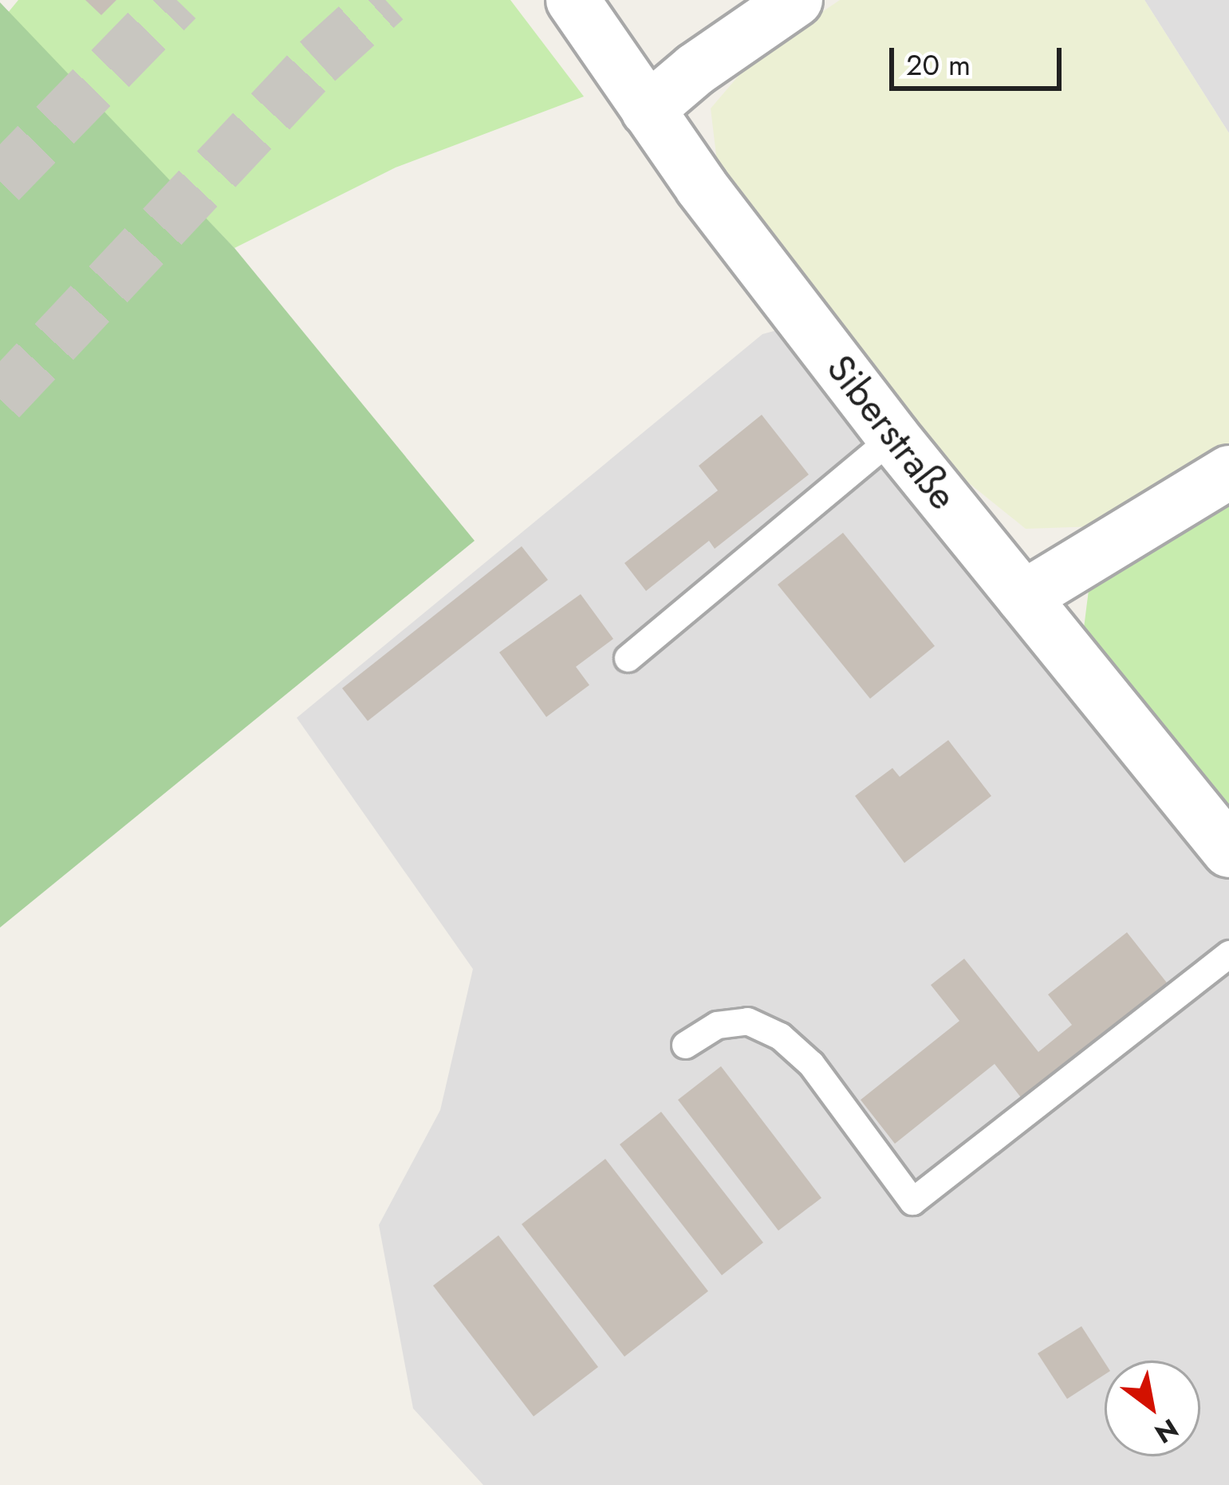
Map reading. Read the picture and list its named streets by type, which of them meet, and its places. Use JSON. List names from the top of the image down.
{
  "streets": {
    "street": ["Siberstraße"]
  },
  "scale_bar": "20 m",
  "north": "bottom right"
}
